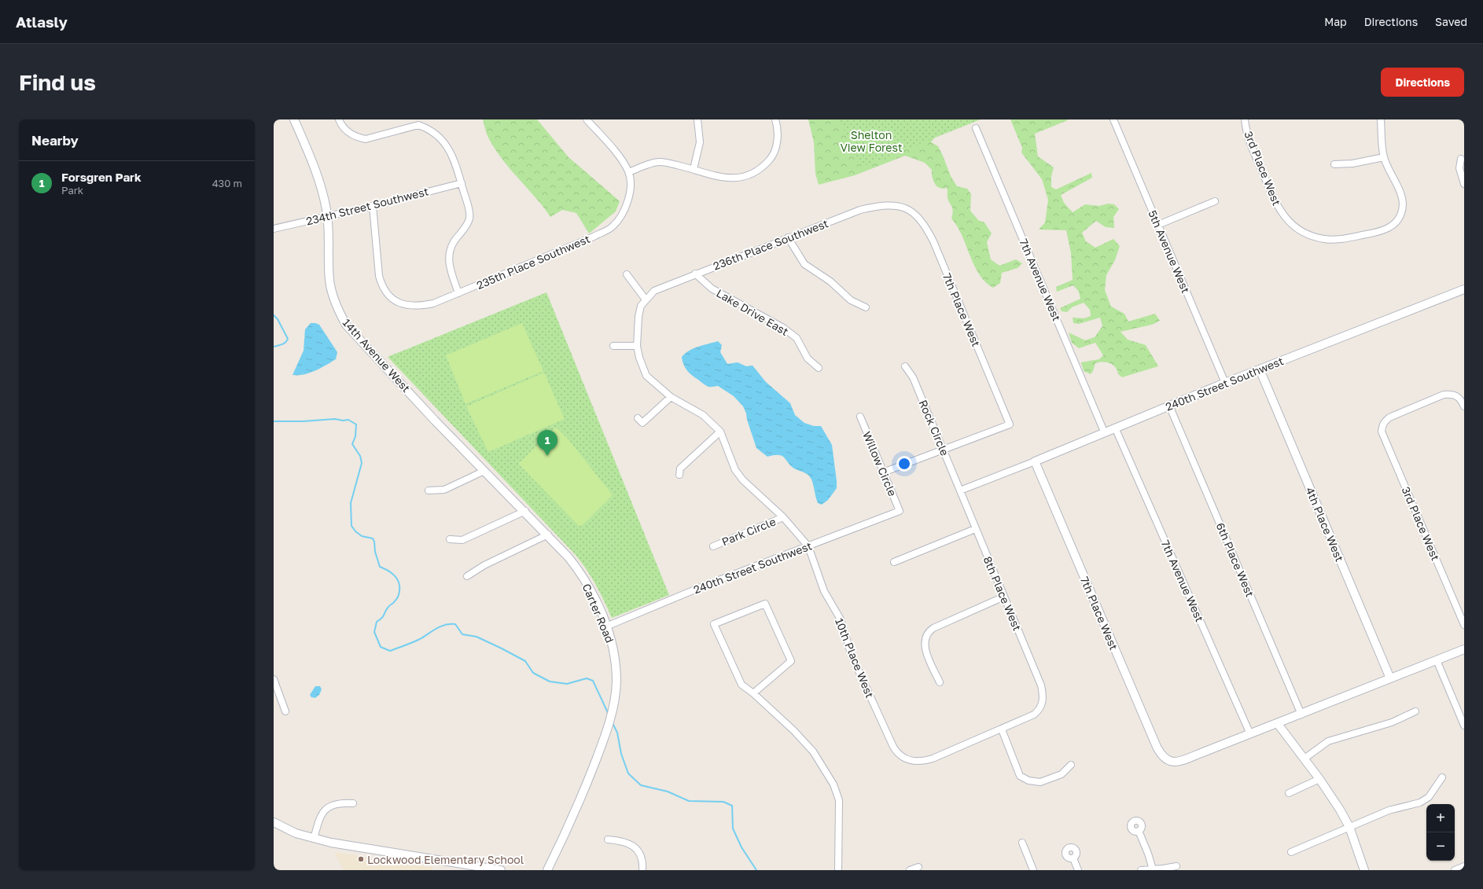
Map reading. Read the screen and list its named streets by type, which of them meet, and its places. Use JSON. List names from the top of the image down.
{
  "streets": {
    "street": [
      "3rd Place West",
      "234th Street Southwest",
      "236th Place Southwest",
      "5th Avenue West",
      "235th Place Southwest",
      "7th Avenue West",
      "7th Place West",
      "Lake Drive East",
      "14th Avenue West",
      "240th Street Southwest",
      "Rock Circle",
      "Willow Circle",
      "4th Place West",
      "Park Circle",
      "6th Place West",
      "8th Place West",
      "Carter Road",
      "10th Place West"
    ]
  },
  "crossings": [
    ["234th Street Southwest", "235th Place Southwest"],
    ["234th Street Southwest", "14th Avenue West"],
    ["236th Place Southwest", "7th Place West"],
    ["236th Place Southwest", "Lake Drive East"],
    ["5th Avenue West", "240th Street Southwest"],
    ["7th Avenue West", "7th Place West"],
    ["7th Avenue West", "240th Street Southwest"],
    ["7th Place West", "240th Street Southwest"],
    ["7th Place West", "Rock Circle"],
    ["14th Avenue West", "Carter Road"],
    ["240th Street Southwest", "Rock Circle"],
    ["240th Street Southwest", "Willow Circle"],
    ["240th Street Southwest", "4th Place West"],
    ["240th Street Southwest", "6th Place West"],
    ["240th Street Southwest", "8th Place West"],
    ["240th Street Southwest", "Carter Road"],
    ["240th Street Southwest", "10th Place West"],
    ["Rock Circle", "8th Place West"],
    ["8th Place West", "10th Place West"]
  ],
  "parks": ["Shelton View Forest"],
  "places": ["Lockwood Elementary School"],
  "page": {
    "header": "Atlasly",
    "nav": ["Map", "Directions", "Saved"],
    "buttons": "Directions",
    "title": "Find us",
    "heading": "Nearby",
    "list": [
      {
        "mark": "1",
        "name": "Forsgren Park",
        "note": "Park",
        "value": "430 m"
      }
    ],
    "pins": "1",
    "map_buttons": ["+", "−"]
  }
}
